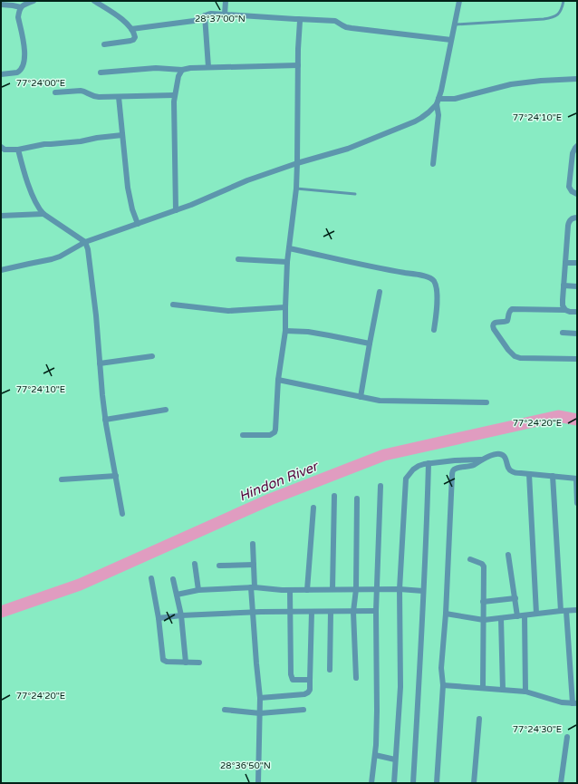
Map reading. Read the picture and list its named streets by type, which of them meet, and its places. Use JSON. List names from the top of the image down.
{
  "water": ["Hindon River"],
  "coordinates": [
    "28°37'00\"N",
    "77°24'00\"E",
    "77°24'10\"E",
    "77°24'20\"E",
    "77°24'30\"E",
    "28°36'50\"N"
  ]
}
